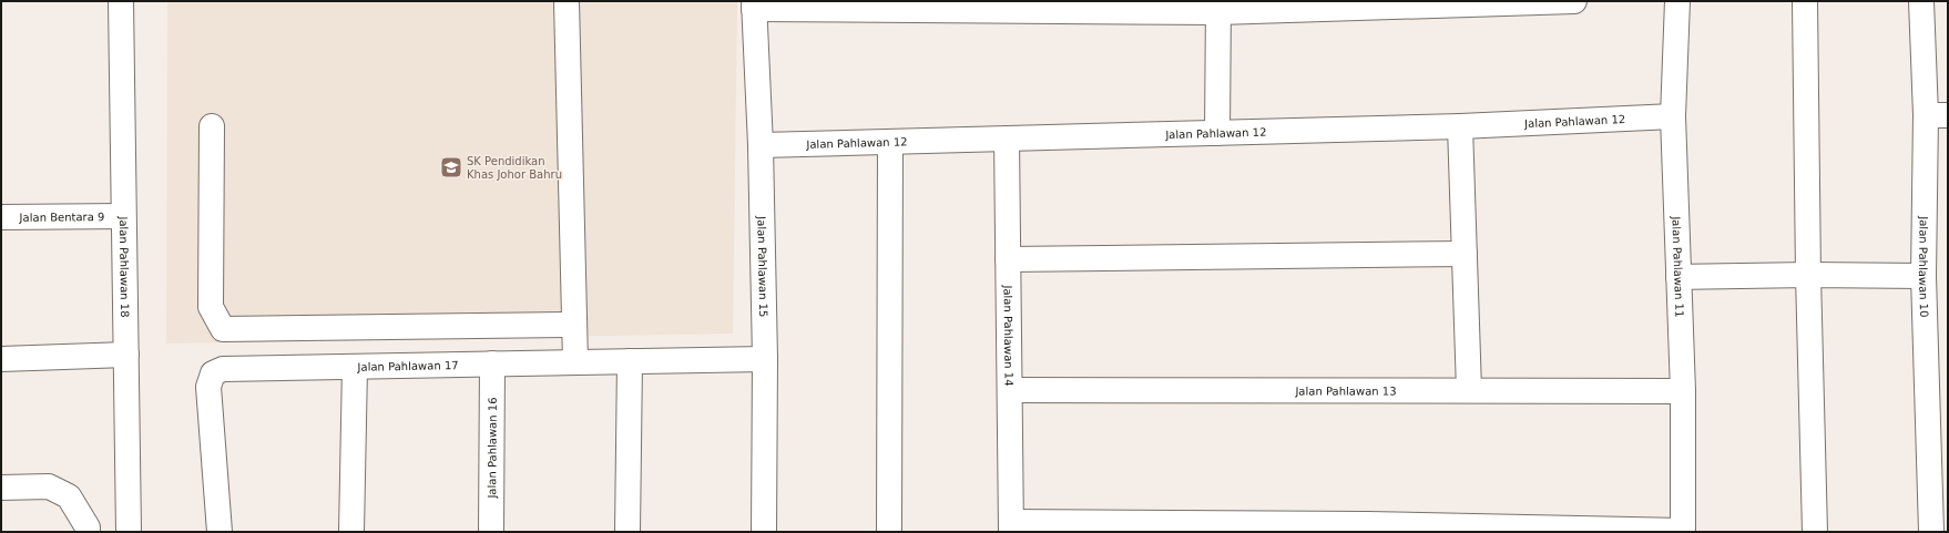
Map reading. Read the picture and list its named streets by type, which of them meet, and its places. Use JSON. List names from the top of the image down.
{
  "streets": {
    "street": [
      "Jalan Pahlawan 12",
      "Jalan Bentara 9",
      "Jalan Pahlawan 15",
      "Jalan Pahlawan 11",
      "Jalan Pahlawan 18",
      "Jalan Pahlawan 10",
      "Jalan Pahlawan 14",
      "Jalan Pahlawan 17",
      "Jalan Pahlawan 13",
      "Jalan Pahlawan 16"
    ]
  },
  "crossings": [
    ["Jalan Pahlawan 12", "Jalan Pahlawan 15"],
    ["Jalan Pahlawan 12", "Jalan Pahlawan 11"],
    ["Jalan Pahlawan 12", "Jalan Pahlawan 14"],
    ["Jalan Bentara 9", "Jalan Pahlawan 18"],
    ["Jalan Pahlawan 15", "Jalan Pahlawan 17"],
    ["Jalan Pahlawan 11", "Jalan Pahlawan 13"],
    ["Jalan Pahlawan 14", "Jalan Pahlawan 13"],
    ["Jalan Pahlawan 17", "Jalan Pahlawan 16"]
  ],
  "places": {
    "school or university": ["SK Pendidikan Khas Johor Bahru"]
  }
}
